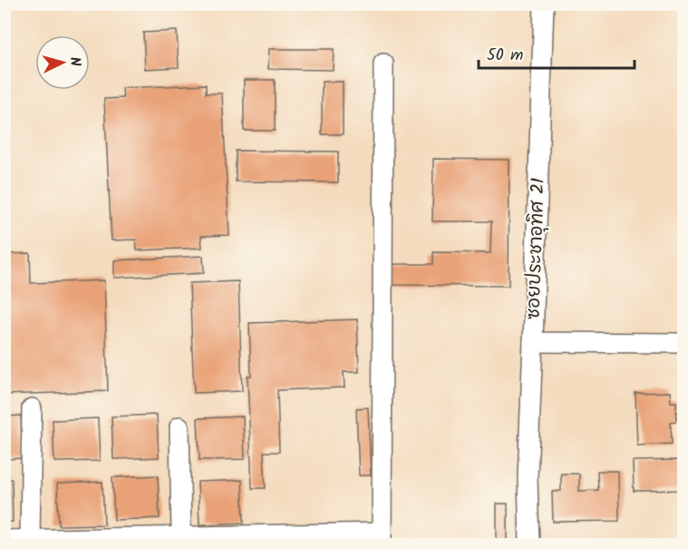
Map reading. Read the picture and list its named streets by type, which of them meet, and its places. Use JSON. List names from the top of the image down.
{
  "streets": {
    "street": ["ซอยประชาอุทิศ 21"]
  },
  "scale_bar": "50 m",
  "north": "right"
}
